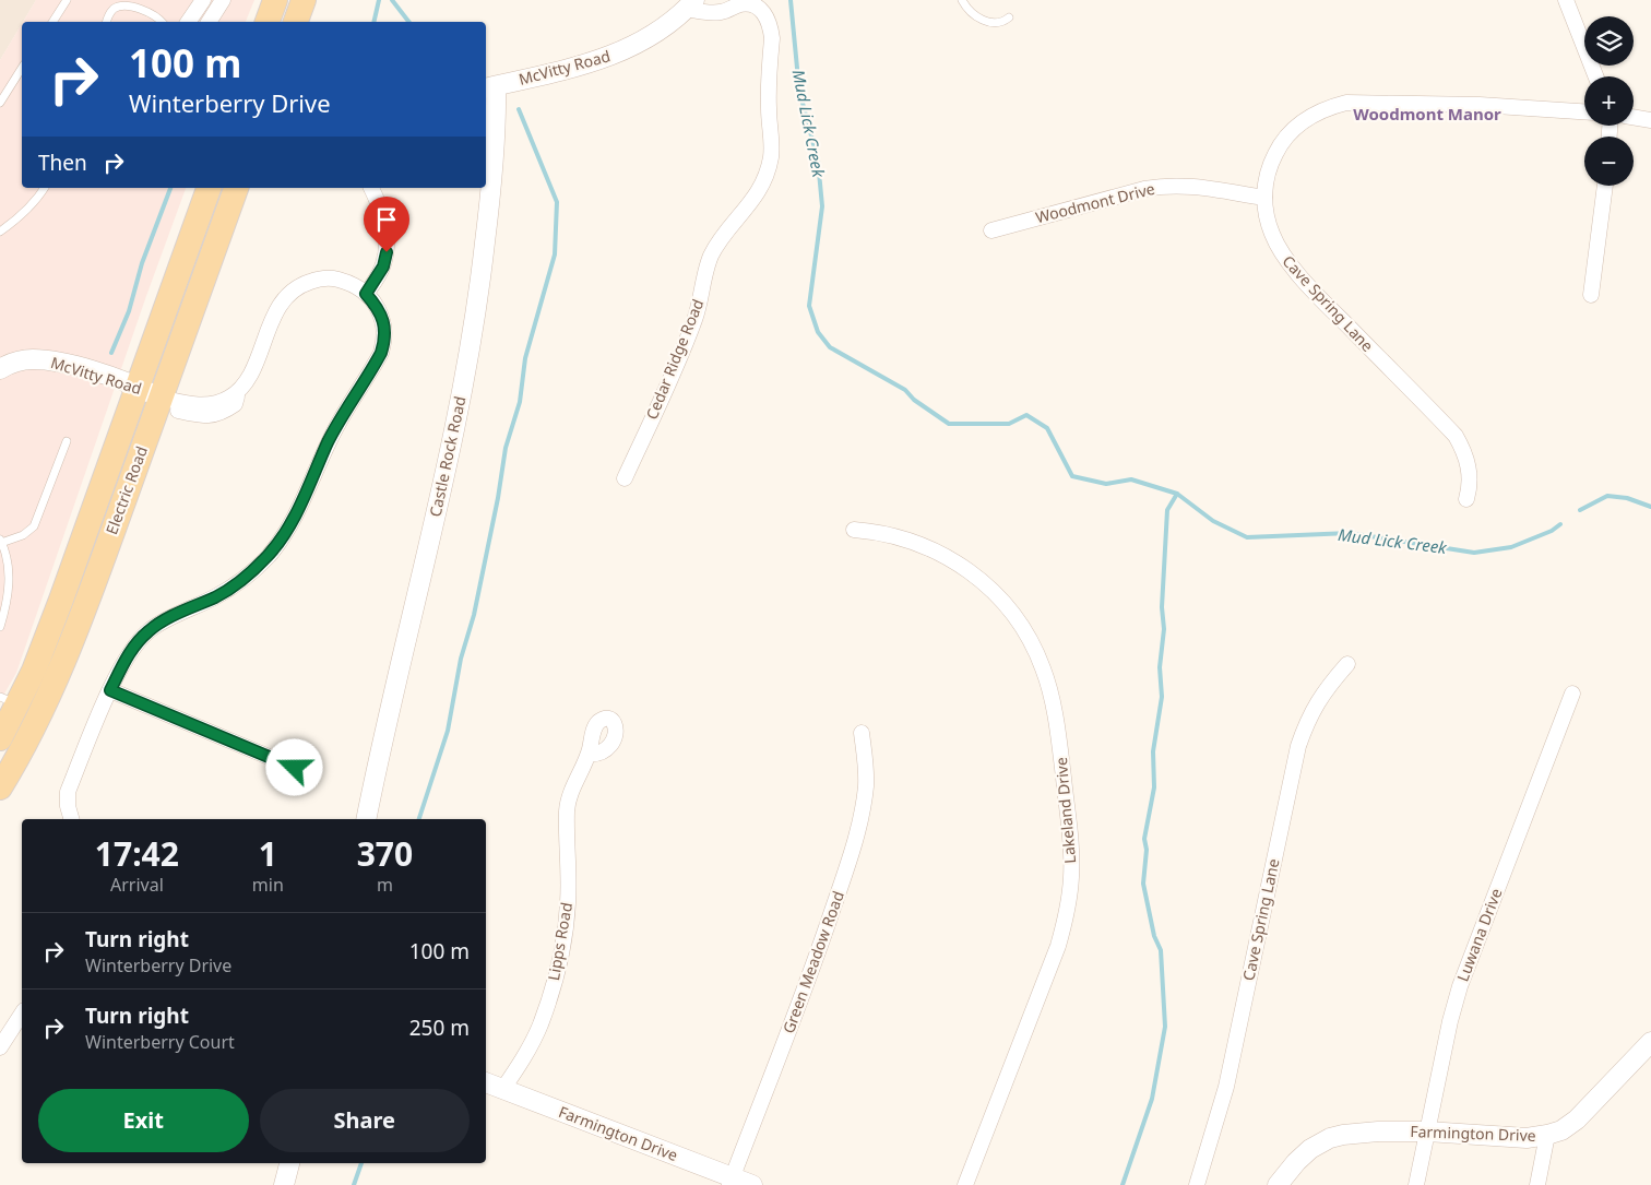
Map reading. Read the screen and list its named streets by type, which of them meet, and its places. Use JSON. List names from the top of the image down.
{
  "streets": {
    "main road": ["Electric Road"],
    "street": [
      "McVitty Road",
      "Woodmont Drive",
      "Cave Spring Lane",
      "Cedar Ridge Road",
      "Castle Rock Road",
      "Lakeland Drive",
      "Luwana Drive",
      "Lipps Road",
      "Green Meadow Road",
      "Farmington Drive"
    ]
  },
  "crossings": [
    ["McVitty Road", "Cedar Ridge Road"],
    ["McVitty Road", "Castle Rock Road"],
    ["McVitty Road", "Electric Road"],
    ["Woodmont Drive", "Cave Spring Lane"],
    ["Luwana Drive", "Farmington Drive"],
    ["Lipps Road", "Farmington Drive"],
    ["Green Meadow Road", "Farmington Drive"]
  ],
  "districts": ["Woodmont Manor"],
  "water": ["Mud Lick Creek"],
  "page": {
    "map_buttons": ["+", "−"],
    "turn": ["100 m", "Winterberry Drive"],
    "then": "Then",
    "eta": [
      "17:42",
      "Arrival",
      "1",
      "min",
      "370",
      "m"
    ],
    "list": [
      {
        "name": "Turn right",
        "note": "Winterberry Drive",
        "value": "100 m"
      },
      {
        "name": "Turn right",
        "note": "Winterberry Court",
        "value": "250 m"
      }
    ],
    "buttons": ["Exit", "Share"]
  }
}
